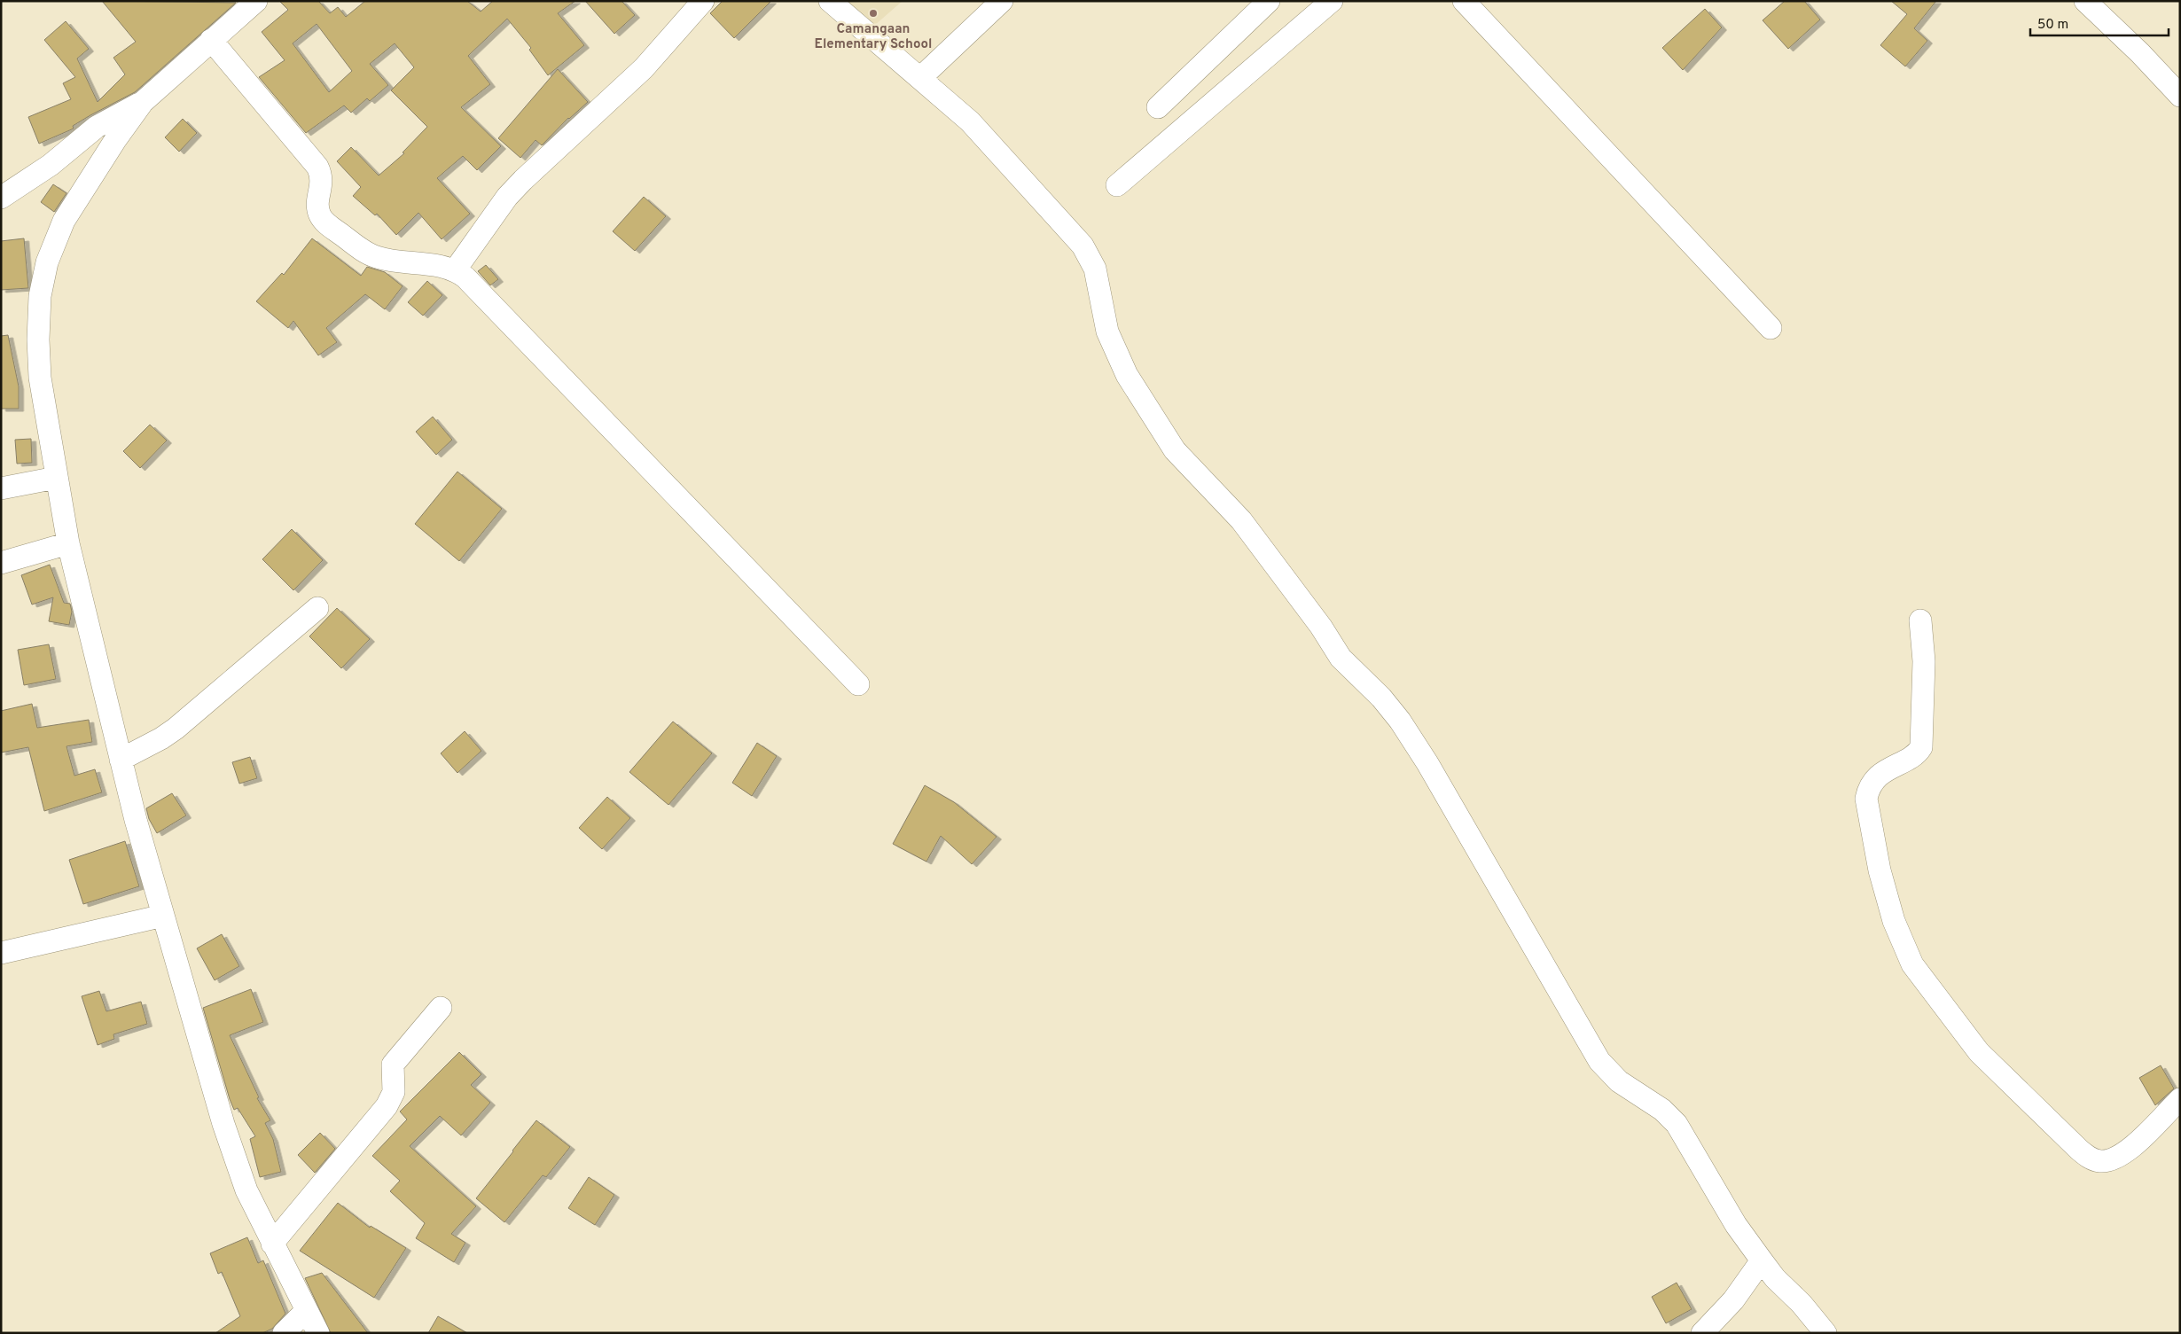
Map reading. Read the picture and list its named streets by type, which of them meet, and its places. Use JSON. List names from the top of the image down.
{
  "places": ["Camangaan Elementary School"],
  "scale_bar": "50 m"
}
